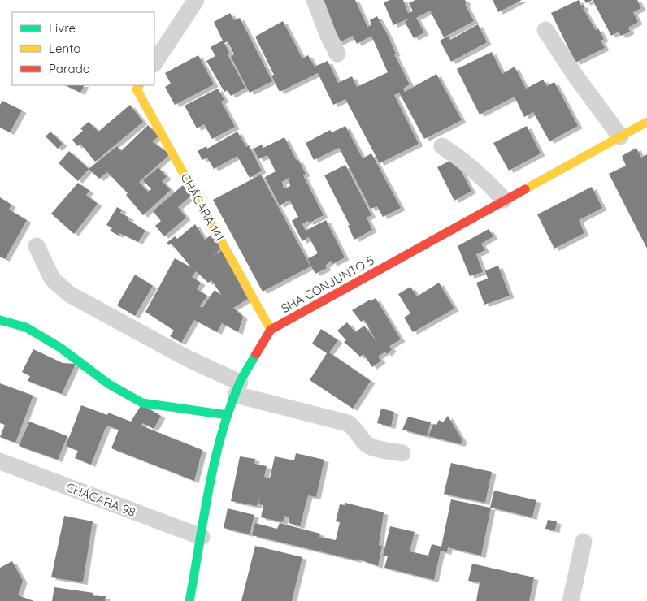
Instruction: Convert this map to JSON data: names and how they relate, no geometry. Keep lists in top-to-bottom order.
{
  "streets": {
    "street": ["CHÁCARA 141", "SHA CONJUNTO 5", "CHÁCARA 98"]
  },
  "crossings": [
    ["CHÁCARA 141", "SHA CONJUNTO 5"]
  ],
  "legend": ["Livre", "Lento", "Parado"]
}
